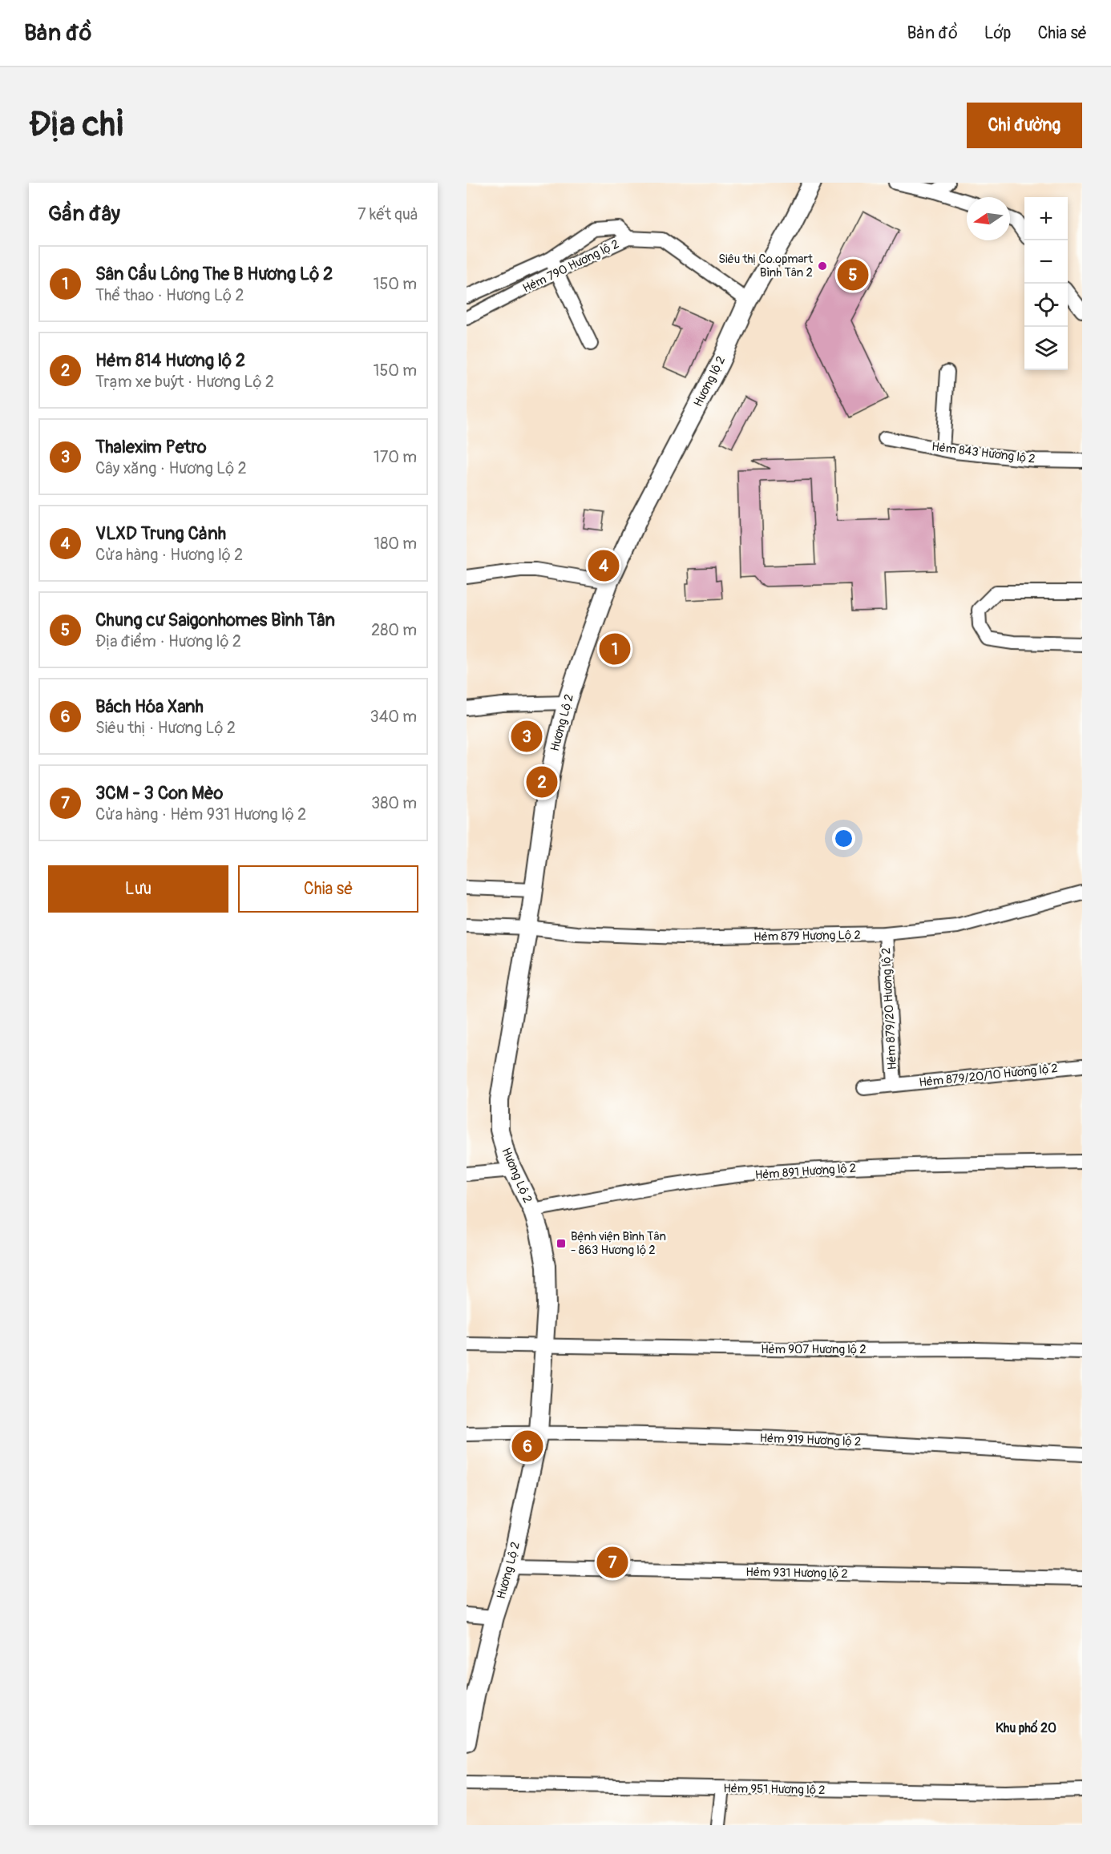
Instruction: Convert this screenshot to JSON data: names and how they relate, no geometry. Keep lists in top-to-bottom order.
{
  "streets": {
    "main road": ["Hương lộ 2", "Hương Lộ 2"],
    "street": [
      "Hẻm 790 Hương lộ 2",
      "Hẻm 843 Hương lộ 2",
      "Hẻm 879 Hương Lộ 2",
      "Hẻm 879/20 Hương lộ 2",
      "Hẻm 879/20/10 Hương lộ 2",
      "Hẻm 891 Hương lộ 2",
      "Hẻm 907 Hương lộ 2",
      "Hẻm 919 Hương lộ 2",
      "Hẻm 931 Hương lộ 2",
      "Hẻm 951 Hương lộ 2"
    ]
  },
  "crossings": [
    ["Hẻm 790 Hương lộ 2", "Hương lộ 2"],
    ["Hương lộ 2", "Hương Lộ 2"],
    ["Hương Lộ 2", "Hẻm 879 Hương Lộ 2"],
    ["Hương Lộ 2", "Hẻm 891 Hương lộ 2"],
    ["Hương Lộ 2", "Hẻm 907 Hương lộ 2"],
    ["Hương Lộ 2", "Hẻm 919 Hương lộ 2"],
    ["Hương Lộ 2", "Hẻm 931 Hương lộ 2"],
    ["Hẻm 879 Hương Lộ 2", "Hẻm 879/20 Hương lộ 2"],
    ["Hẻm 879/20 Hương lộ 2", "Hẻm 879/20/10 Hương lộ 2"]
  ],
  "districts": ["Khu phố 20"],
  "places": {
    "other": ["Siêu thị Co.opmart Bình Tân 2"],
    "transit": ["Bệnh viện Bình Tân - 863 Hương lộ 2"]
  },
  "north": "left",
  "page": {
    "header": "Bản đồ",
    "nav": ["Bản đồ", "Lớp", "Chia sẻ"],
    "buttons": [
      "Chỉ đường",
      ["Lưu", "Chia sẻ"]
    ],
    "title": "Địa chỉ",
    "heading": ["Gần đây", "7 kết quả"],
    "map_buttons": ["+", "−"],
    "list": [
      {
        "mark": "1",
        "name": "Sân Cầu Lông The B Hương Lộ 2",
        "note": "Thể thao · Hương Lộ 2",
        "value": "150 m"
      },
      {
        "mark": "2",
        "name": "Hẻm 814 Hương lộ 2",
        "note": "Trạm xe buýt · Hương Lộ 2",
        "value": "150 m"
      },
      {
        "mark": "3",
        "name": "Thalexim Petro",
        "note": "Cây xăng · Hương Lộ 2",
        "value": "170 m"
      },
      {
        "mark": "4",
        "name": "VLXD Trung Cảnh",
        "note": "Cửa hàng · Hương lộ 2",
        "value": "180 m"
      },
      {
        "mark": "5",
        "name": "Chung cư Saigonhomes Bình Tân",
        "note": "Địa điểm · Hương lộ 2",
        "value": "280 m"
      },
      {
        "mark": "6",
        "name": "Bách Hóa Xanh",
        "note": "Siêu thị · Hương Lộ 2",
        "value": "340 m"
      },
      {
        "mark": "7",
        "name": "3CM - 3 Con Mèo",
        "note": "Cửa hàng · Hẻm 931 Hương lộ 2",
        "value": "380 m"
      }
    ],
    "pins": [
      "5",
      "4",
      "1",
      "3",
      "2",
      "6",
      "7"
    ]
  }
}
